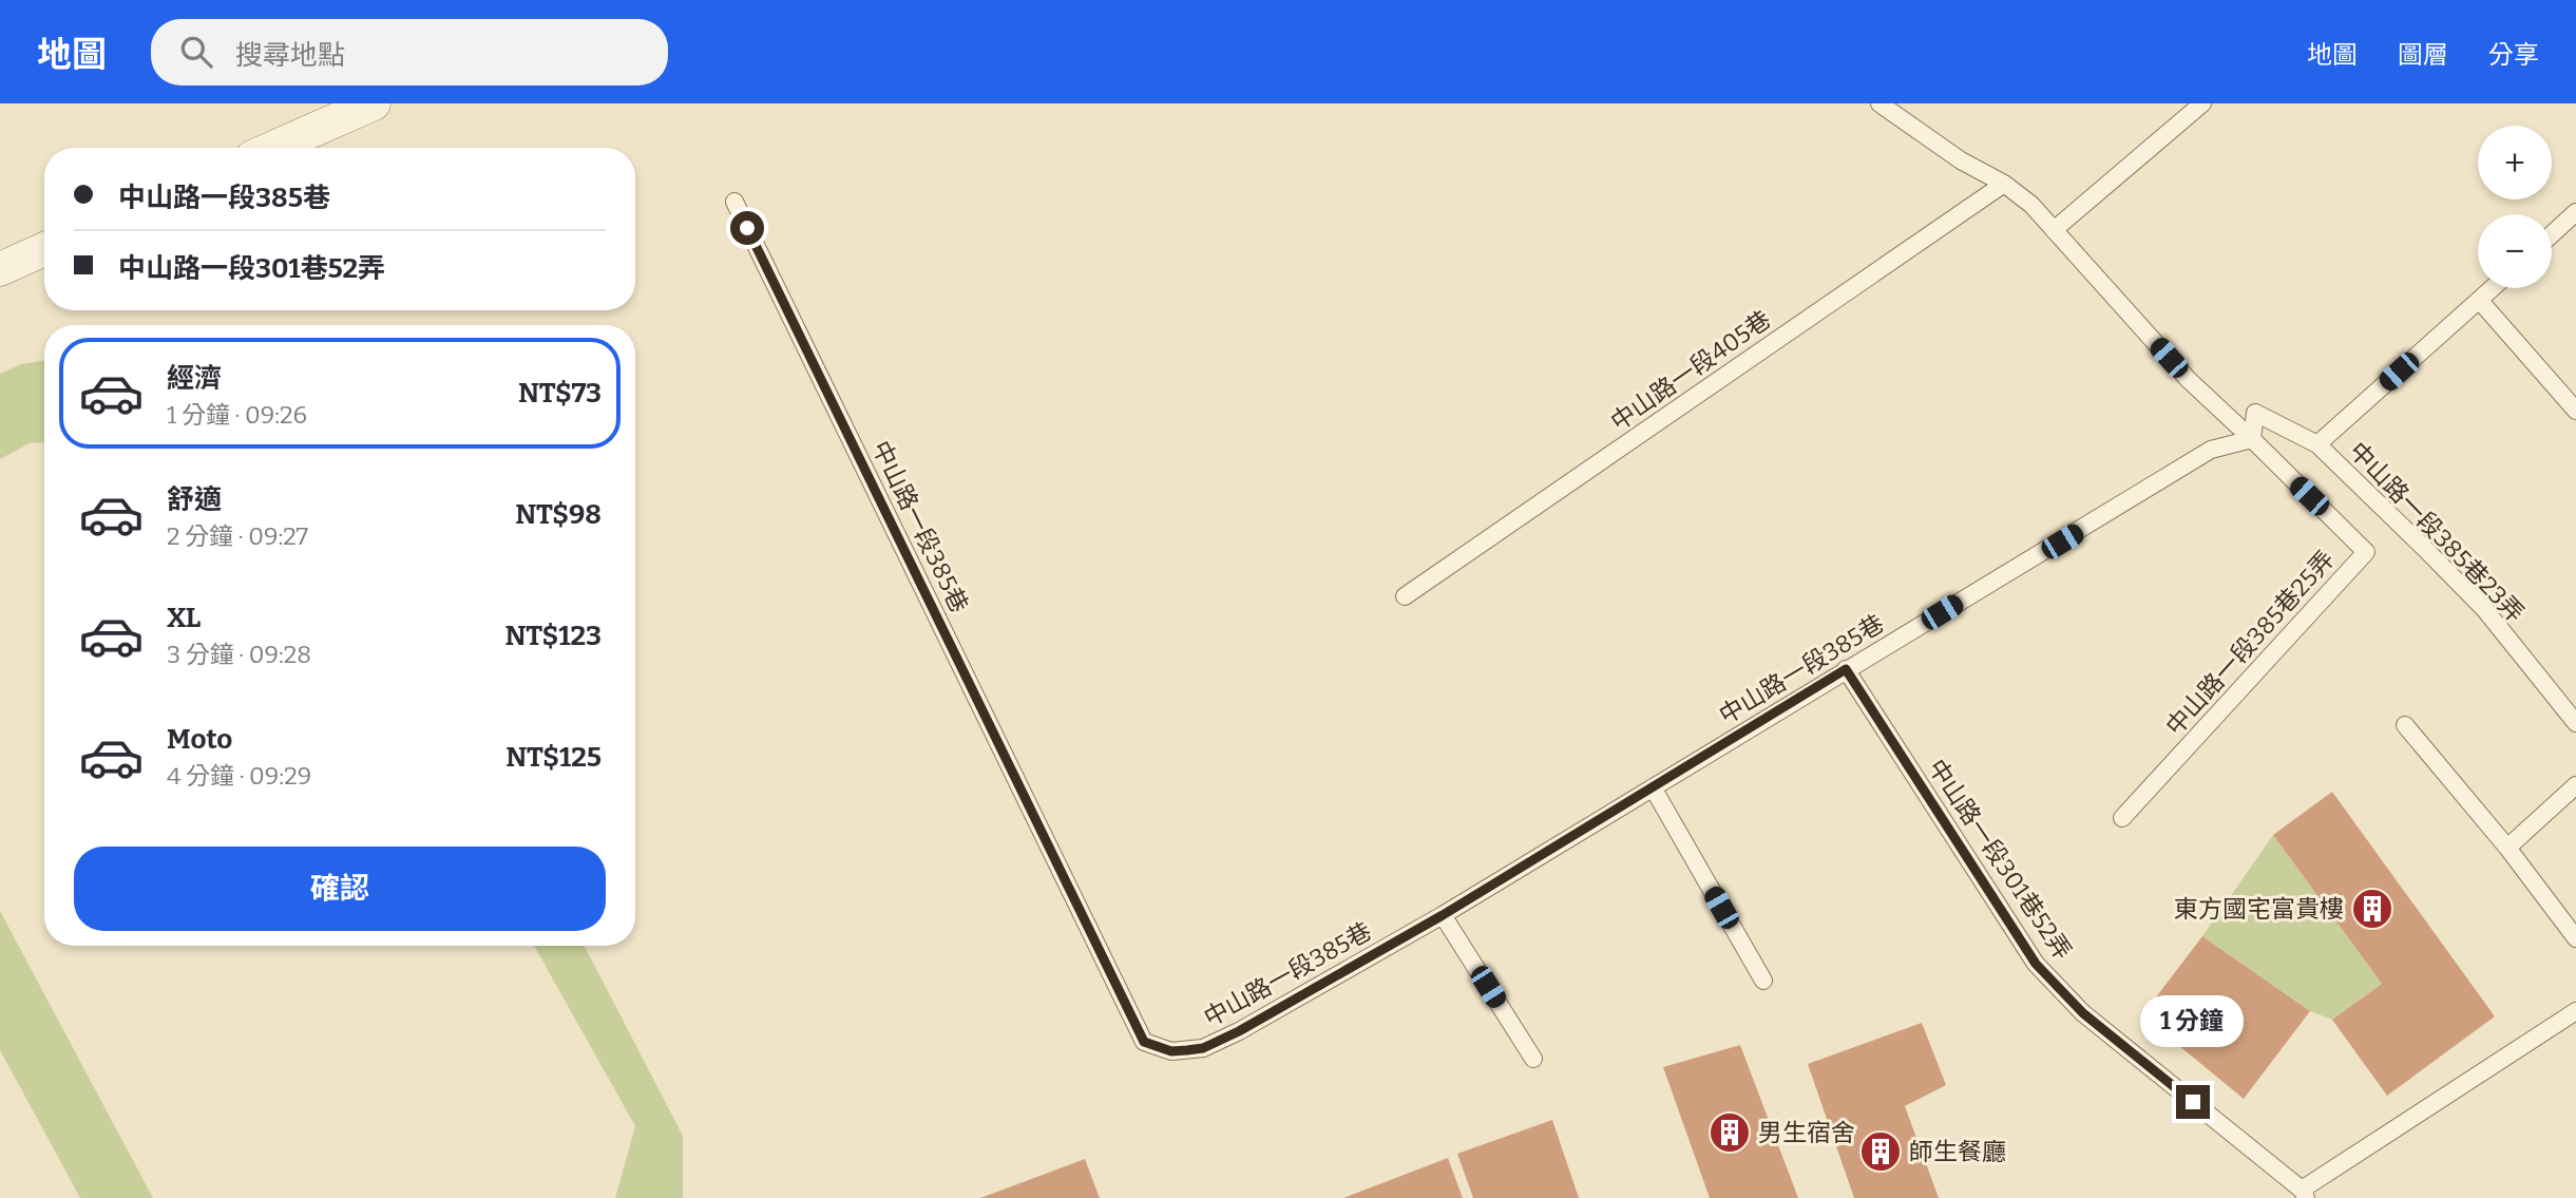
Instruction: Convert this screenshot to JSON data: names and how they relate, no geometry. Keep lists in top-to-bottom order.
{
  "streets": {
    "lane": [
      "中山路一段405巷",
      "中山路一段385巷",
      "中山路一段385巷23弄",
      "中山路一段385巷25弄",
      "中山路一段301巷52弄"
    ]
  },
  "crossings": [
    ["中山路一段385巷", "中山路一段385巷23弄"],
    ["中山路一段385巷", "中山路一段385巷25弄"],
    ["中山路一段385巷", "中山路一段301巷52弄"],
    ["中山路一段385巷23弄", "中山路一段385巷25弄"]
  ],
  "places": {
    "building": ["東方國宅富貴樓", "男生宿舍", "師生餐廳"]
  },
  "page": {
    "header": "地圖",
    "search": "搜尋地點",
    "nav": ["地圖", "圖層", "分享"],
    "map_buttons": ["+", "−"],
    "banner": ["中山路一段385巷", "中山路一段301巷52弄"],
    "list": [
      {
        "name": "經濟",
        "note": "1 分鐘 · 09:26",
        "value": "NT$73"
      },
      {
        "name": "舒適",
        "note": "2 分鐘 · 09:27",
        "value": "NT$98"
      },
      {
        "name": "XL",
        "note": "3 分鐘 · 09:28",
        "value": "NT$123"
      },
      {
        "name": "Moto",
        "note": "4 分鐘 · 09:29",
        "value": "NT$125"
      }
    ],
    "buttons": "確認",
    "bubble": "1 分鐘"
  }
}
